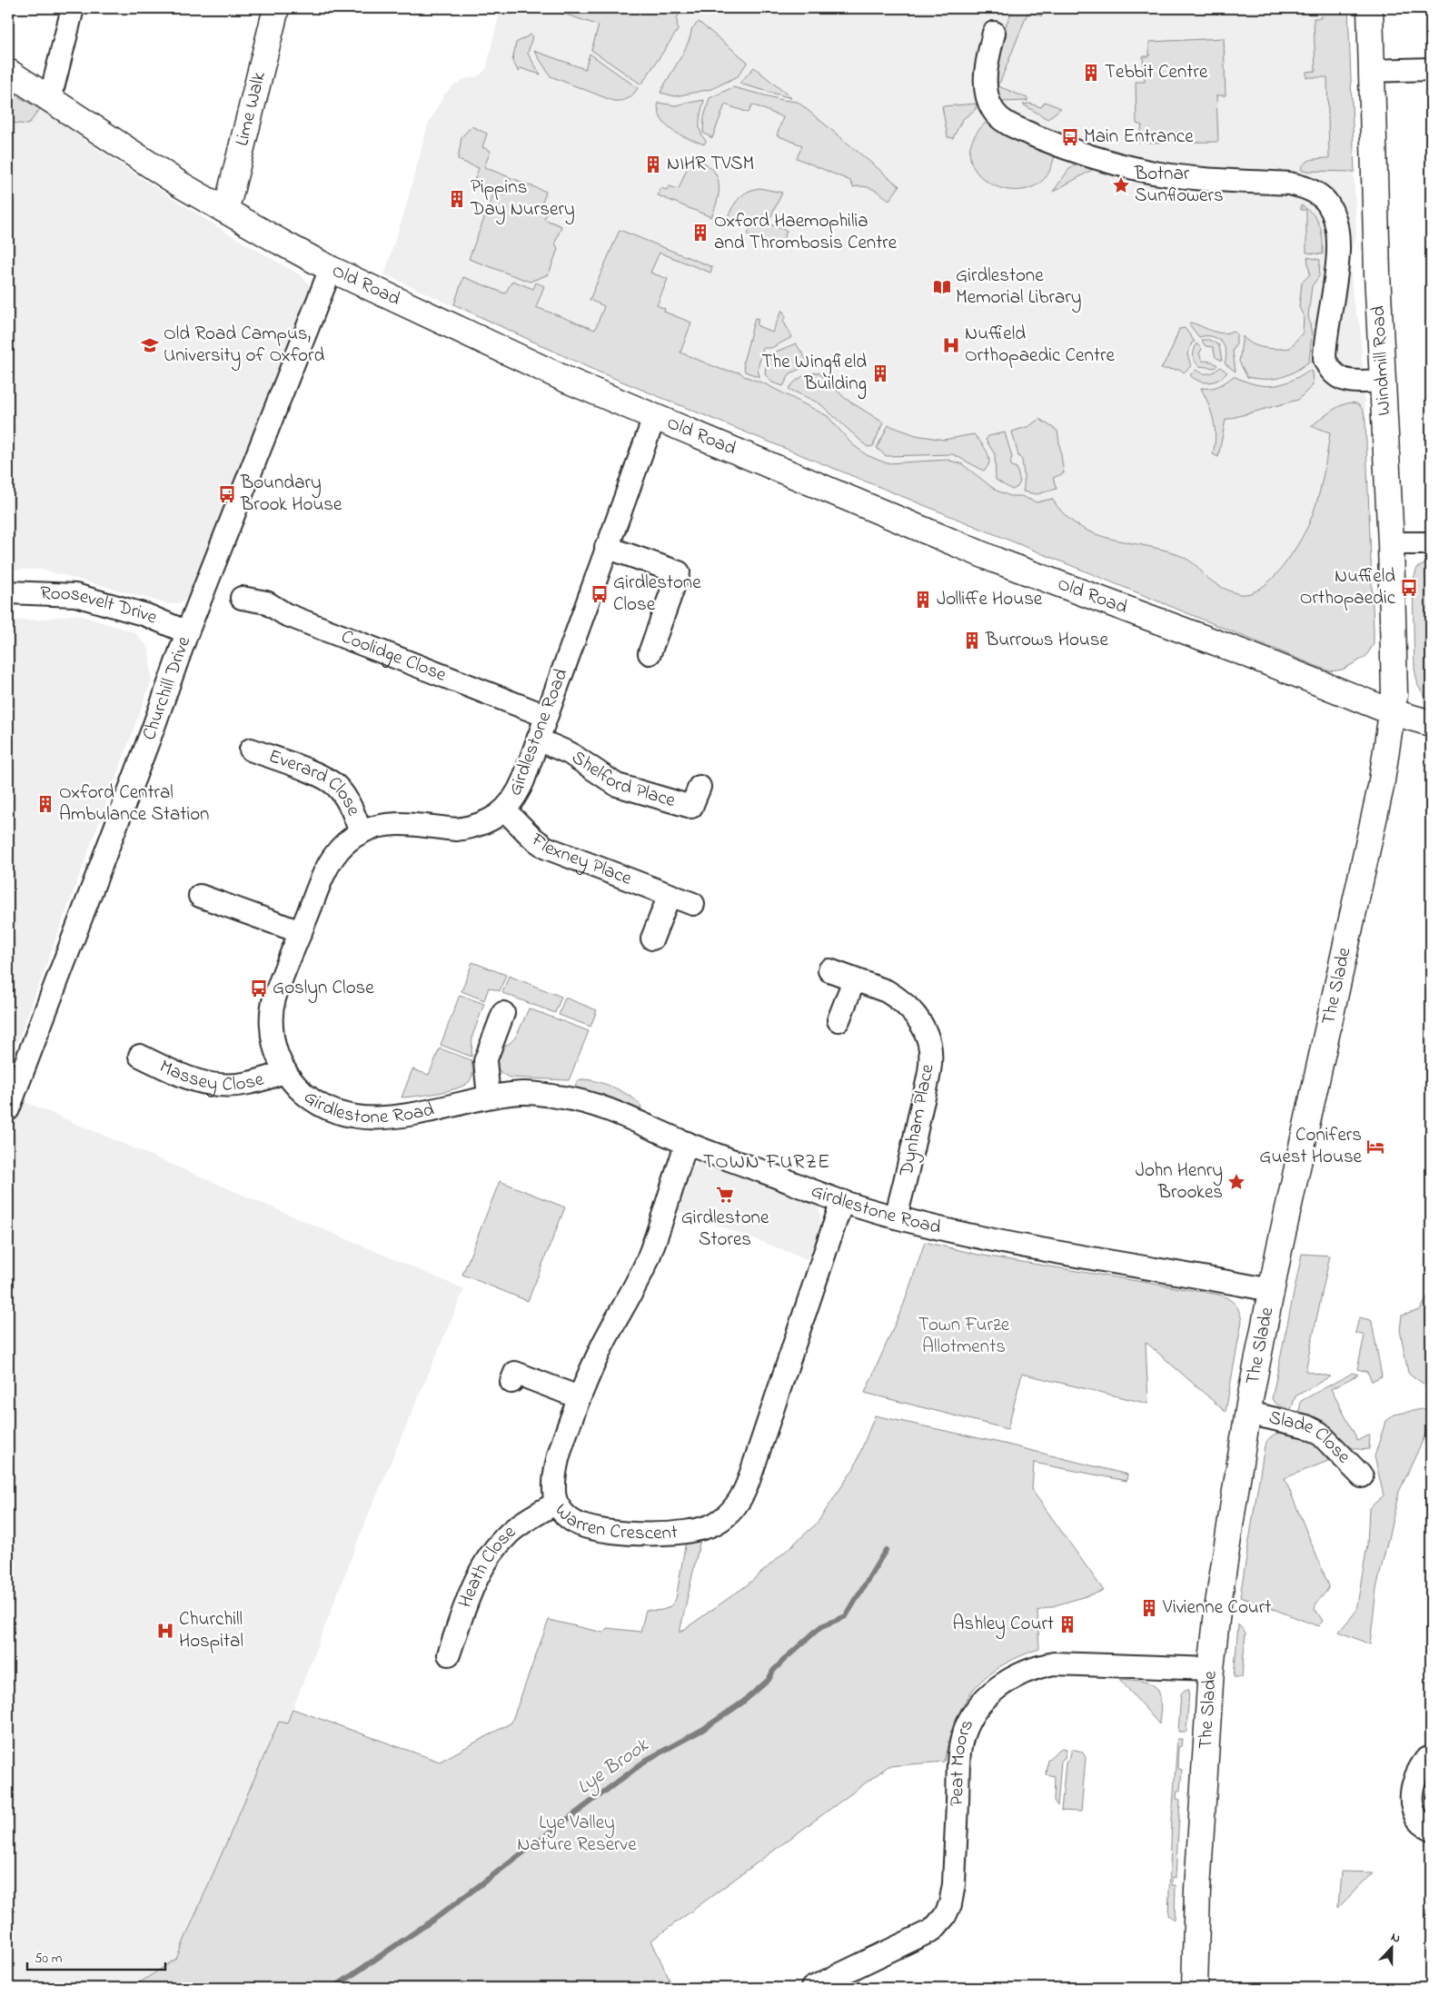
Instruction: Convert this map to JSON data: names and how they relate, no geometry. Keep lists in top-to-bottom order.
{
  "streets": {
    "main road": [
      "Lime Walk",
      "Old Road",
      "Windmill Road",
      "The Slade"
    ],
    "street": [
      "Roosevelt Drive",
      "Coolidge Close",
      "Churchill Drive",
      "Girdlestone Road",
      "Shelford Place",
      "Everard Close",
      "Flexney Place",
      "Massey Close",
      "Dynham Place",
      "Slade Close",
      "Warren Crescent",
      "Heath Close",
      "Peat Moors"
    ]
  },
  "crossings": [
    ["Lime Walk", "Old Road"],
    ["Old Road", "Windmill Road"],
    ["Old Road", "Churchill Drive"],
    ["Old Road", "Girdlestone Road"],
    ["Old Road", "The Slade"],
    ["Windmill Road", "The Slade"],
    ["Roosevelt Drive", "Churchill Drive"],
    ["Coolidge Close", "Girdlestone Road"],
    ["Girdlestone Road", "Shelford Place"],
    ["Girdlestone Road", "Everard Close"],
    ["Girdlestone Road", "Flexney Place"],
    ["Girdlestone Road", "The Slade"],
    ["Girdlestone Road", "Massey Close"],
    ["Girdlestone Road", "Dynham Place"],
    ["Girdlestone Road", "Warren Crescent"],
    ["The Slade", "Slade Close"],
    ["The Slade", "Peat Moors"],
    ["Warren Crescent", "Heath Close"]
  ],
  "districts": ["TOWN FURZE"],
  "water": ["Lye Brook"],
  "parks": ["Town Furze Allotments", "Lye Valley Nature Reserve"],
  "places": {
    "building": [
      "Tebbit Centre",
      "NIHR TVSM",
      "Pippins Day Nursery",
      "Oxford Haemophilia and Thrombosis Centre",
      "The Wingfield Building",
      "Jolliffe House",
      "Burrows House",
      "Oxford Central Ambulance Station",
      "Vivienne Court",
      "Ashley Court"
    ],
    "bus stop": [
      "Main Entrance",
      "Boundary Brook House",
      "Nuffield Orthopaedic",
      "Girdlestone Close",
      "Goslyn Close"
    ],
    "place": ["Botnar Sunflowers", "John Henry Brookes"],
    "library": ["Girdlestone Memorial Library"],
    "school or university": ["Old Road Campus, University of Oxford"],
    "hospital": ["Nuffield Orthopaedic Centre", "Churchill Hospital"],
    "hotel": ["Conifers Guest House"],
    "supermarket": ["Girdlestone Stores"]
  },
  "scale_bar": "50 m",
  "north": "top"
}
